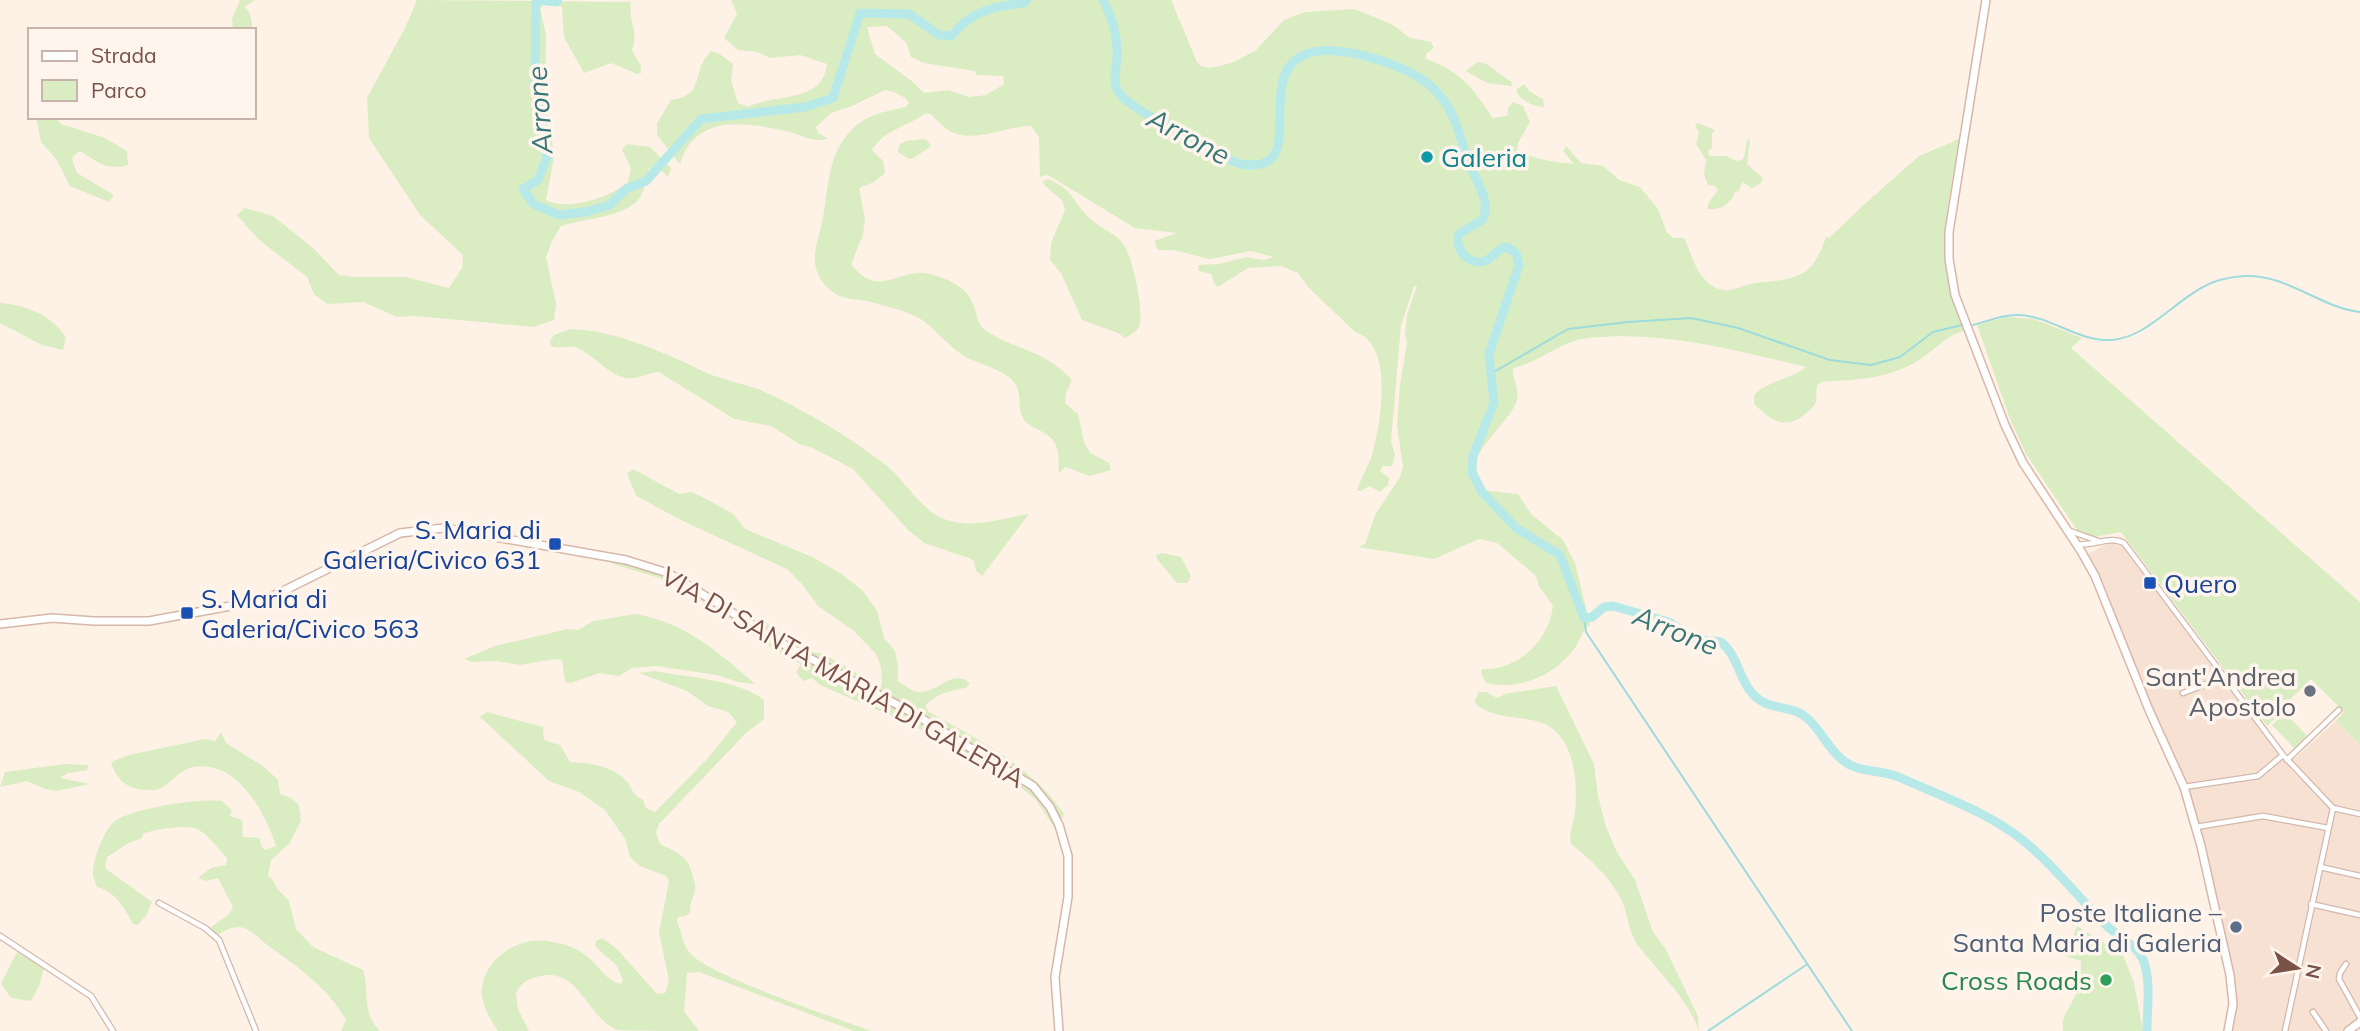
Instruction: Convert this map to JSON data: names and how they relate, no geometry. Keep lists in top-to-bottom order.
{
  "streets": {
    "street": ["VIA DI SANTA MARIA DI GALERIA"]
  },
  "water": ["Arrone"],
  "places": {
    "other": [
      "Galeria",
      "Sant'Andrea Apostolo",
      "Poste Italiane – Santa Maria di Galeria",
      "Cross Roads"
    ],
    "transit": ["S. Maria di Galeria/Civico 631", "Quero", "S. Maria di Galeria/Civico 563"]
  },
  "legend": ["Strada", "Parco"],
  "north": "right"
}
